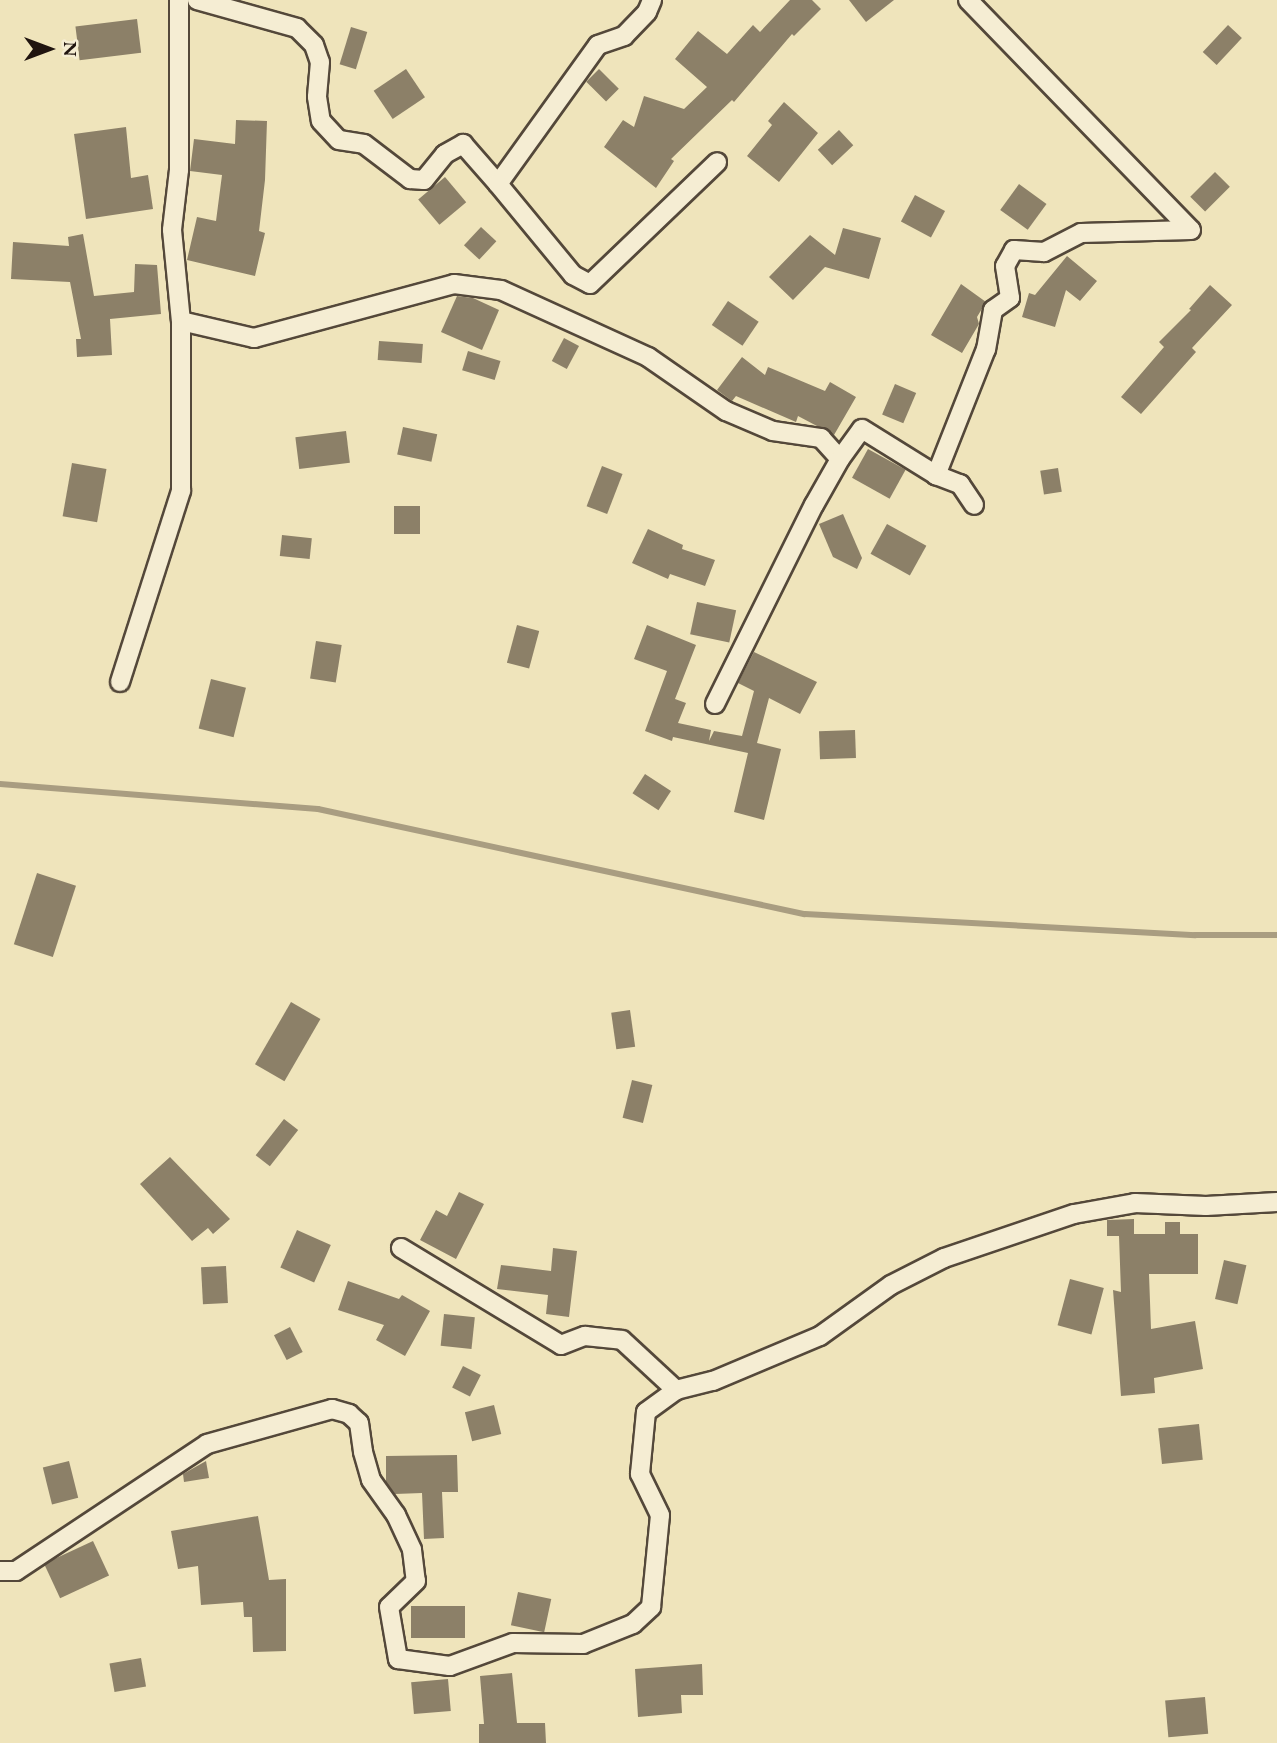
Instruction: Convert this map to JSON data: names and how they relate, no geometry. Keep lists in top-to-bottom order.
{
  "north": "right"
}
